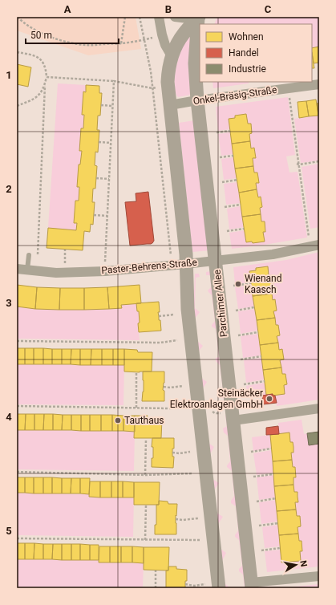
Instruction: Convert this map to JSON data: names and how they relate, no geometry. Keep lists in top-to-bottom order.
{
  "streets": {
    "street": ["Onkel-Bräsig-Straße", "Paster-Behrens-Straße", "Parchimer Allee"]
  },
  "crossings": [
    ["Onkel-Bräsig-Straße", "Parchimer Allee"],
    ["Paster-Behrens-Straße", "Parchimer Allee"]
  ],
  "places": ["Wienand Kaasch", "Steinäcker Elektroanlagen GmbH", "Tauthaus"],
  "legend": ["Wohnen", "Handel", "Industrie"],
  "scale_bar": "50 m",
  "north": "right",
  "grid": {
    "columns": ["A", "B", "C"],
    "rows": [
      "1",
      "2",
      "3",
      "4",
      "5"
    ]
  }
}
